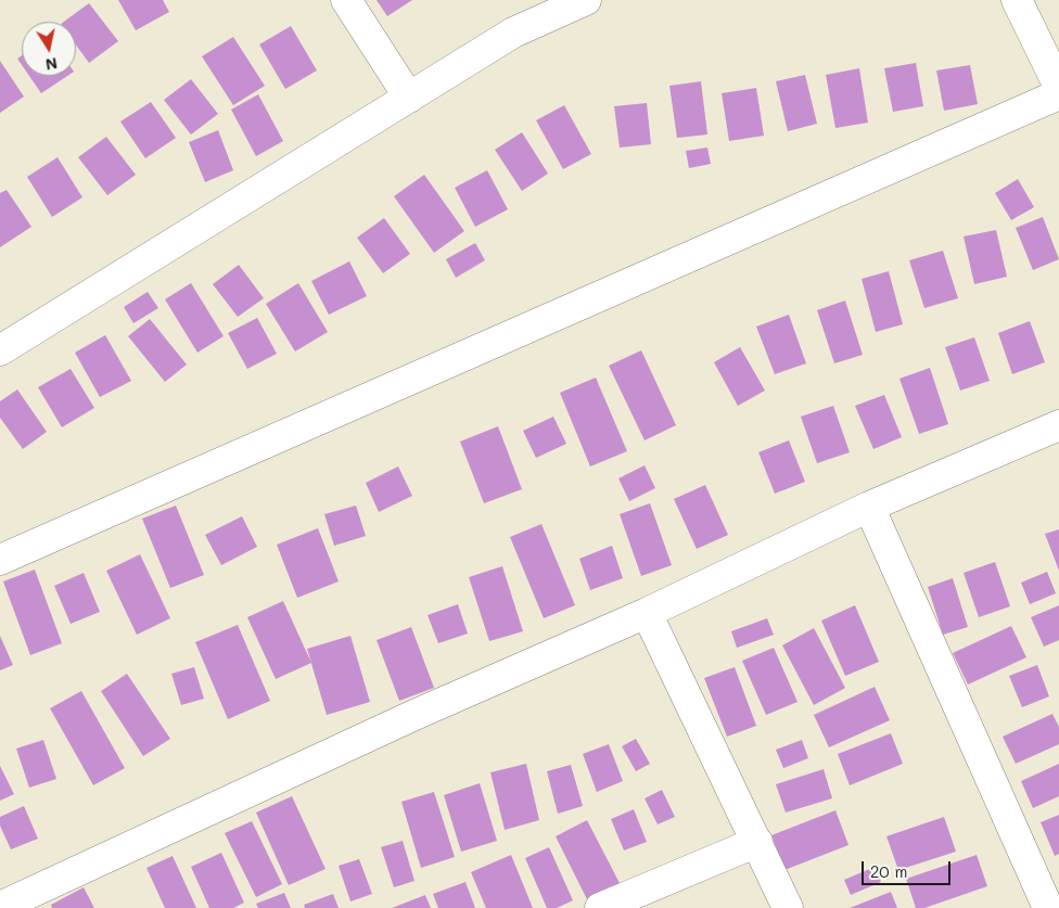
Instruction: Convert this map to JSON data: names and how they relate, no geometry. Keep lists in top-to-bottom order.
{
  "scale_bar": "20 m",
  "north": "bottom"
}
